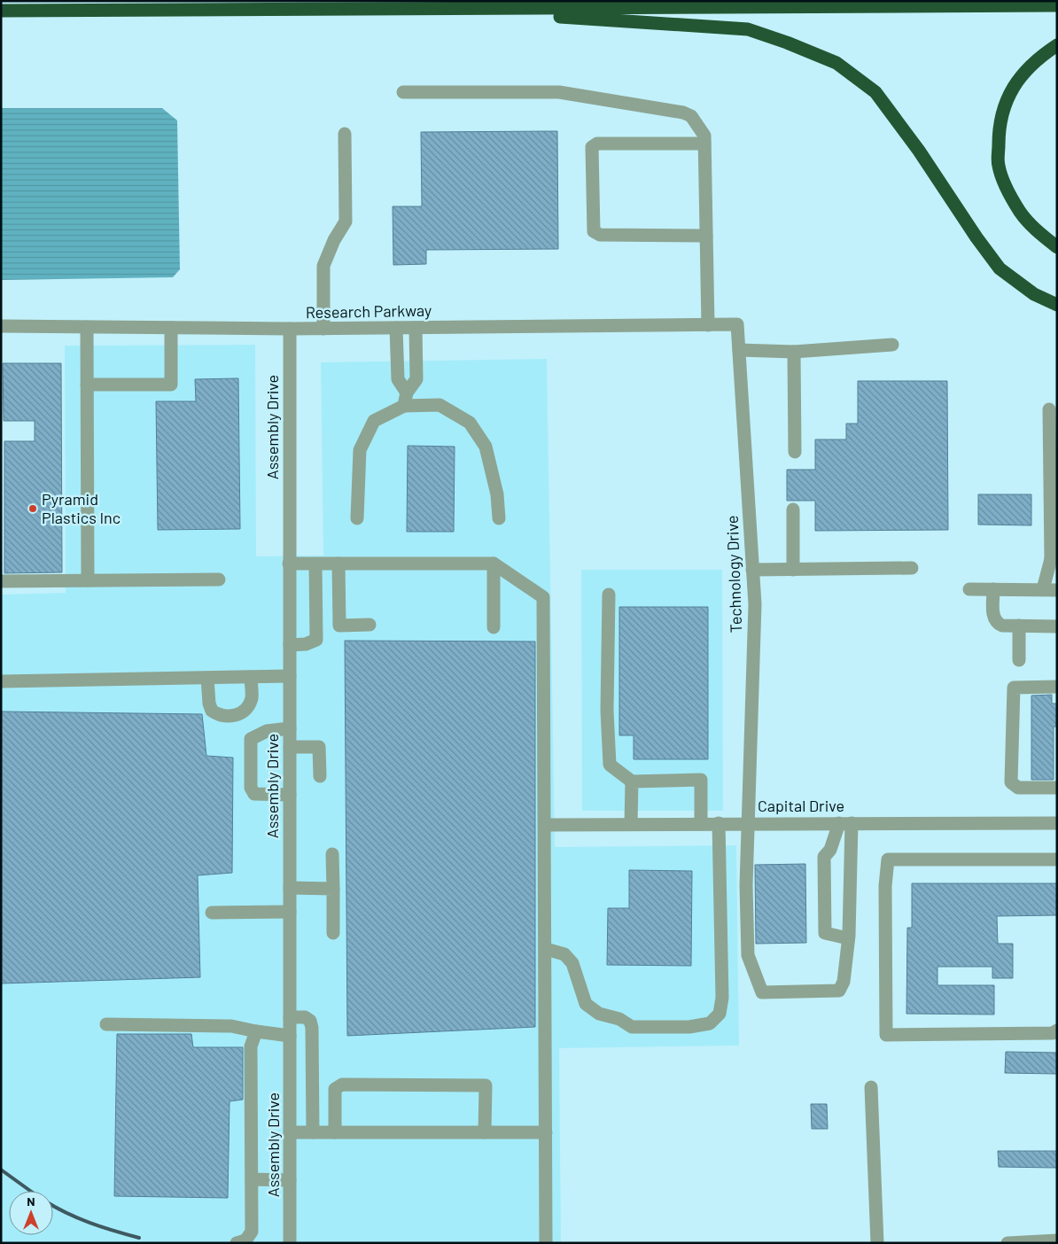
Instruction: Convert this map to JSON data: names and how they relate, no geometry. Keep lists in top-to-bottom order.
{
  "streets": {
    "street": [
      "Research Parkway",
      "Assembly Drive",
      "Technology Drive",
      "Capital Drive"
    ]
  },
  "crossings": [
    ["Research Parkway", "Assembly Drive"],
    ["Research Parkway", "Technology Drive"],
    ["Technology Drive", "Capital Drive"]
  ],
  "places": ["Pyramid Plastics Inc"],
  "north": "top"
}
